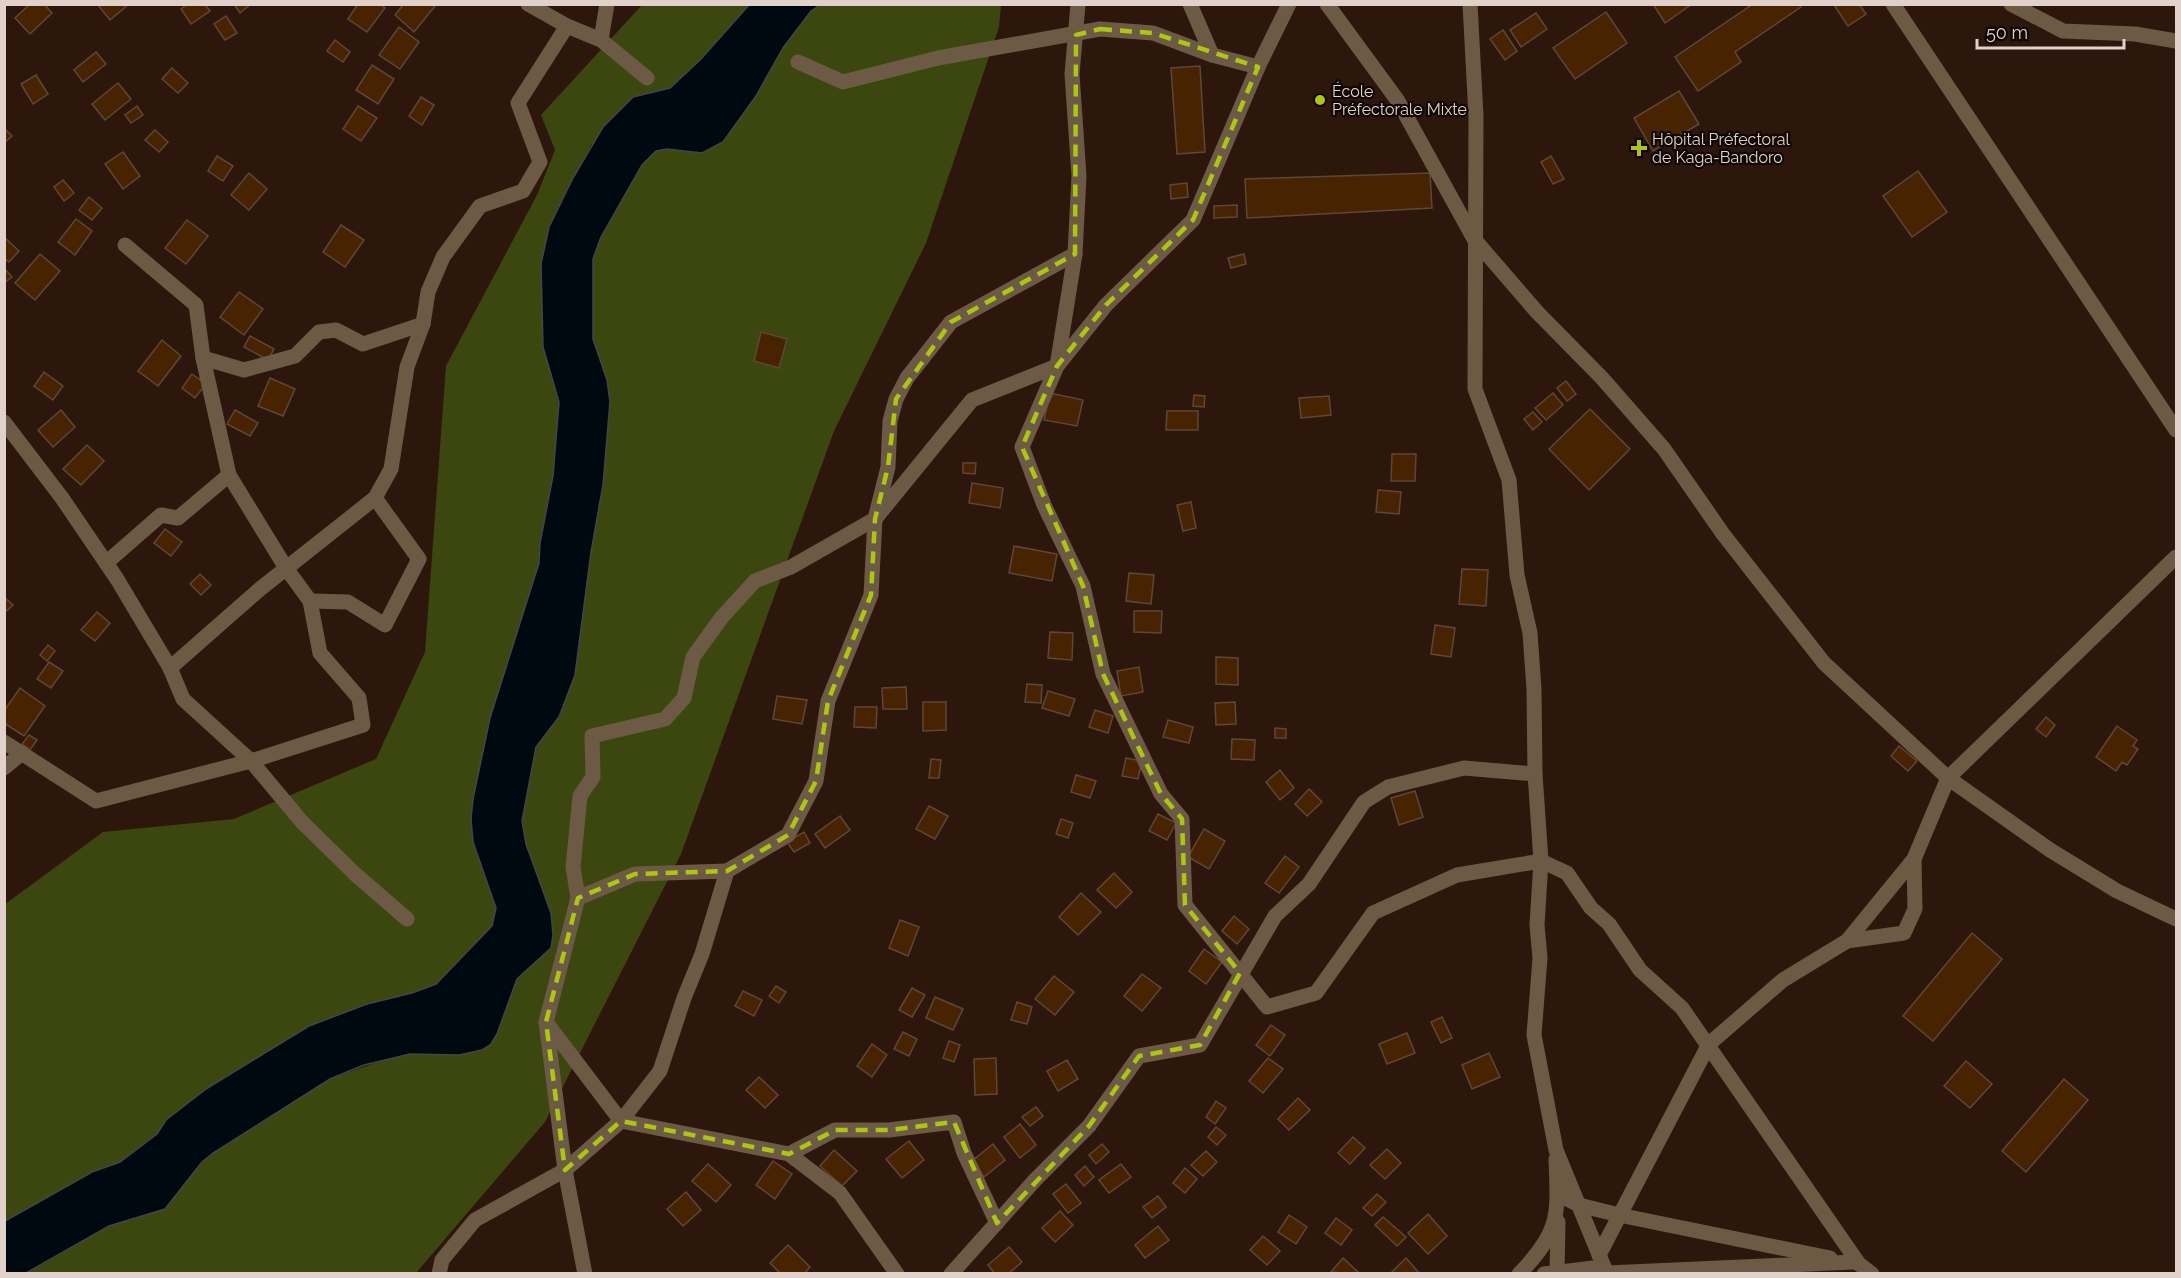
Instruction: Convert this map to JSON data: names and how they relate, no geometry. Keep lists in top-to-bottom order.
{
  "places": {
    "other": ["École Préfectorale Mixte"],
    "health": ["Hôpital Préfectoral de Kaga-Bandoro"]
  },
  "scale_bar": "50 m"
}
